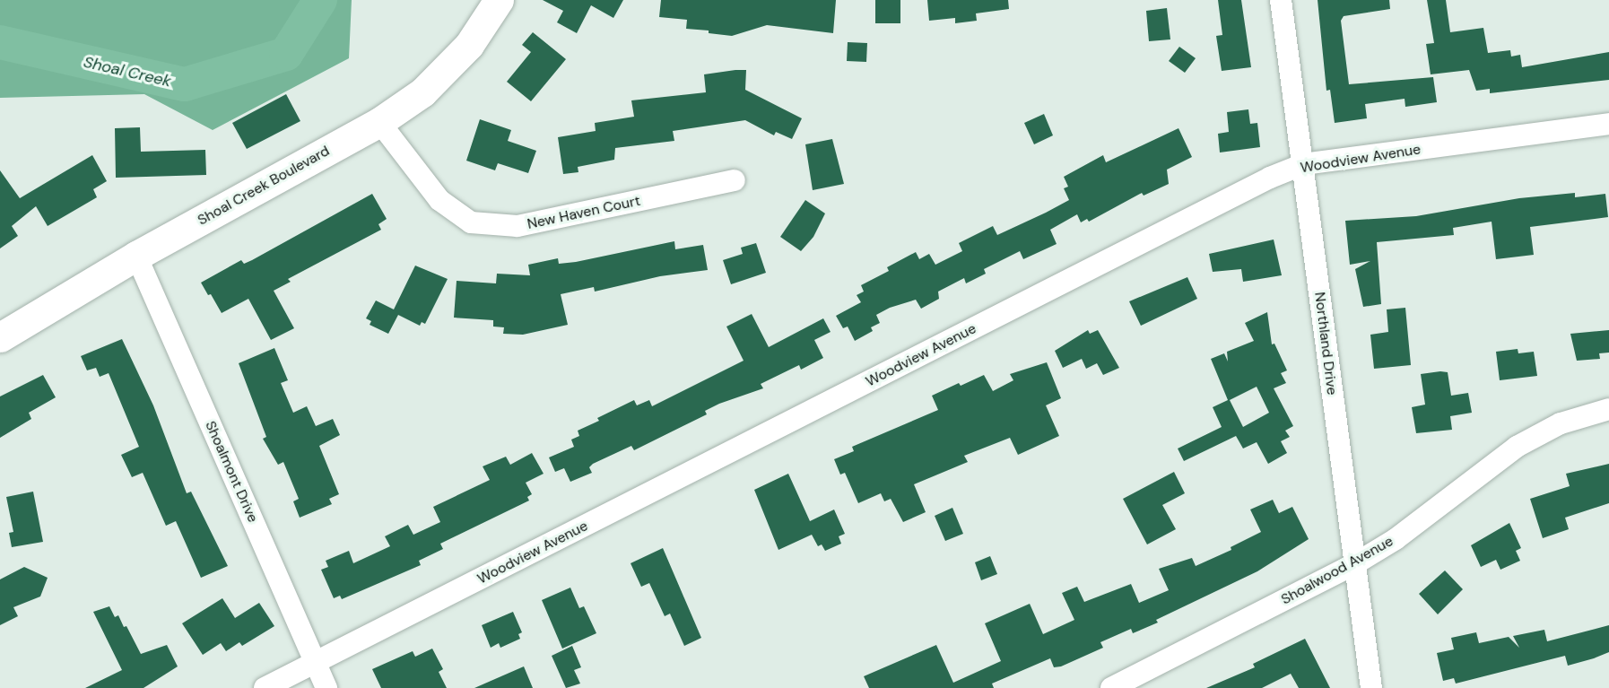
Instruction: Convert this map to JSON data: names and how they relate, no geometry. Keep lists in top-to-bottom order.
{
  "streets": {
    "street": [
      "Woodview Avenue",
      "Shoal Creek Boulevard",
      "New Haven Court",
      "Northland Drive",
      "Shoalmont Drive",
      "Shoalwood Avenue"
    ]
  },
  "crossings": [
    ["Woodview Avenue", "Northland Drive"],
    ["Woodview Avenue", "Shoalmont Drive"],
    ["Shoal Creek Boulevard", "New Haven Court"],
    ["Shoal Creek Boulevard", "Shoalmont Drive"],
    ["Northland Drive", "Shoalwood Avenue"]
  ],
  "water": ["Shoal Creek"]
}
